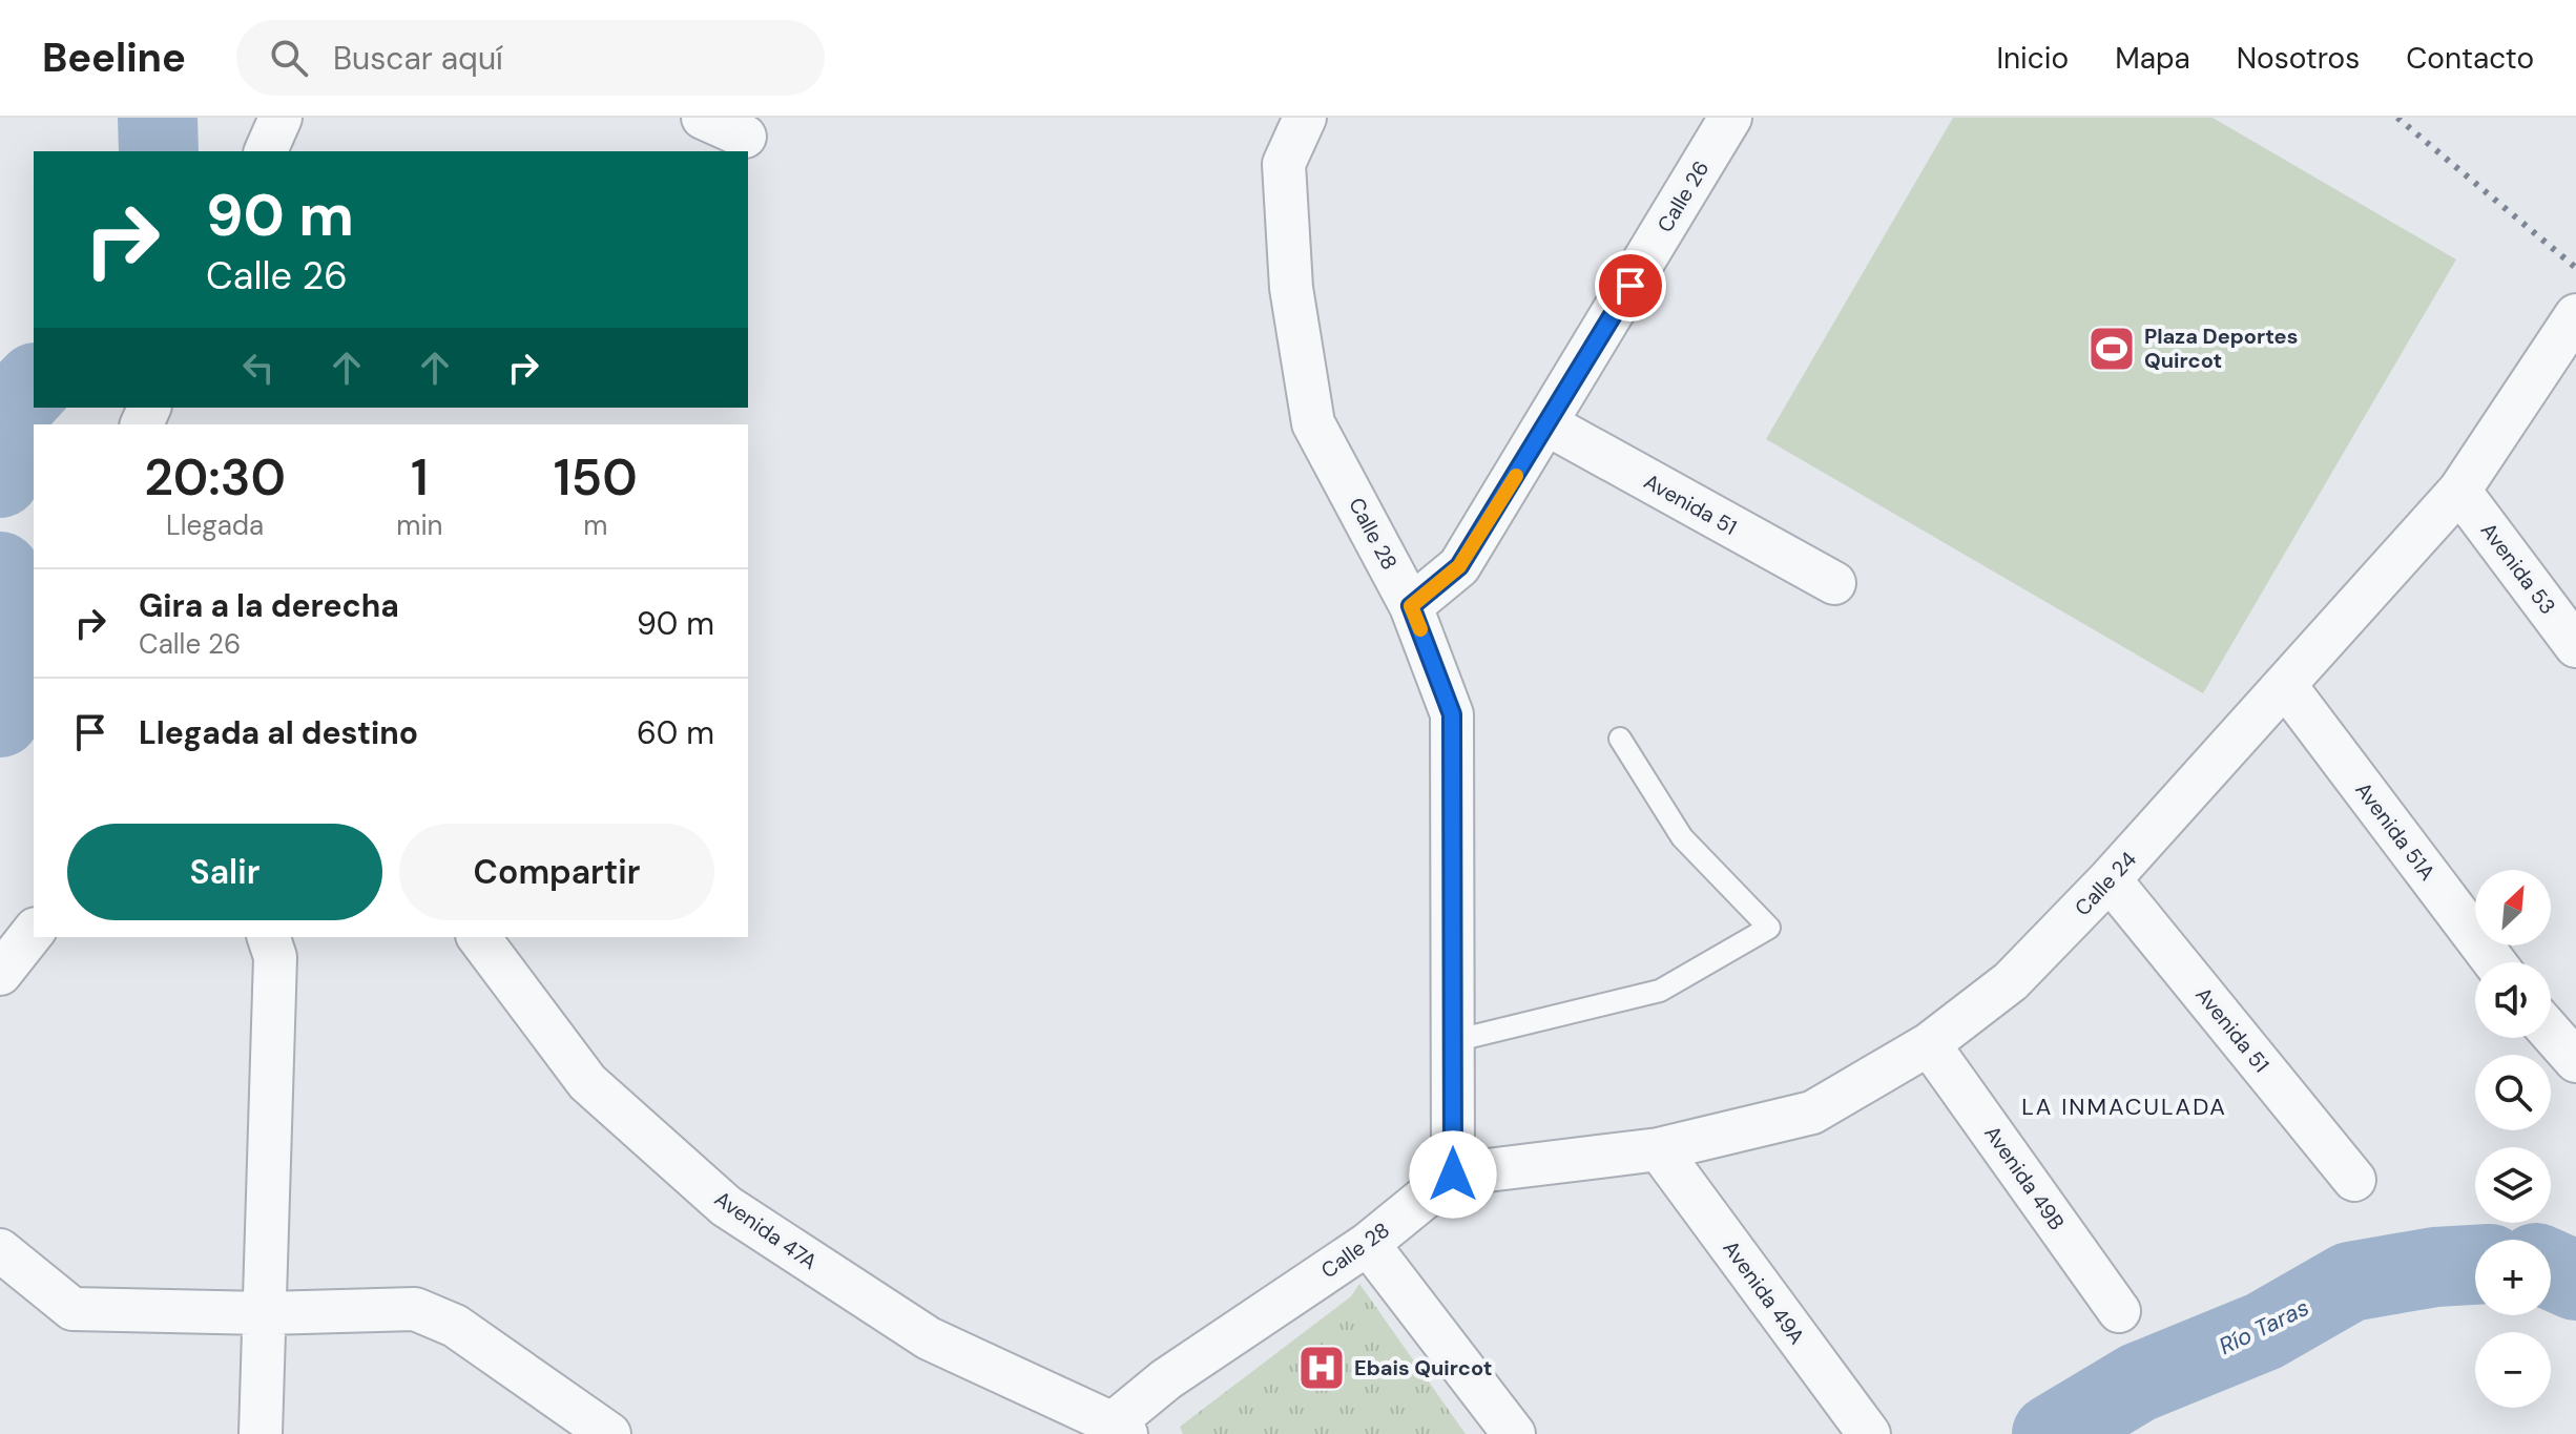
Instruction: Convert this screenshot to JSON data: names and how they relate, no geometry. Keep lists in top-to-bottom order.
{
  "streets": {
    "street": [
      "Calle 26",
      "Avenida 51",
      "Calle 28",
      "Avenida 53",
      "Avenida 51A",
      "Calle 24",
      "Avenida 49B",
      "Avenida 47A",
      "Avenida 49A"
    ]
  },
  "crossings": [
    ["Calle 26", "Avenida 51"],
    ["Calle 26", "Calle 28"],
    ["Avenida 51", "Calle 24"],
    ["Calle 28", "Calle 24"],
    ["Calle 28", "Avenida 47A"],
    ["Avenida 53", "Calle 24"],
    ["Avenida 51A", "Calle 24"],
    ["Calle 24", "Avenida 49B"],
    ["Calle 24", "Avenida 49A"]
  ],
  "districts": ["LA INMACULADA"],
  "water": ["Río Taras"],
  "places": {
    "sports": ["Plaza Deportes Quircot"],
    "hospital": ["Ebais Quircot"]
  },
  "north": "top right",
  "page": {
    "header": "Beeline",
    "search": "Buscar aquí",
    "nav": [
      "Inicio",
      "Mapa",
      "Nosotros",
      "Contacto"
    ],
    "turn": ["90 m", "Calle 26"],
    "eta": [
      "20:30",
      "Llegada",
      "1",
      "min",
      "150",
      "m"
    ],
    "list": [
      {
        "name": "Gira a la derecha",
        "note": "Calle 26",
        "value": "90 m"
      },
      {
        "name": "Llegada al destino",
        "value": "60 m"
      }
    ],
    "buttons": ["Salir", "Compartir"],
    "map_buttons": ["+", "−"]
  }
}
